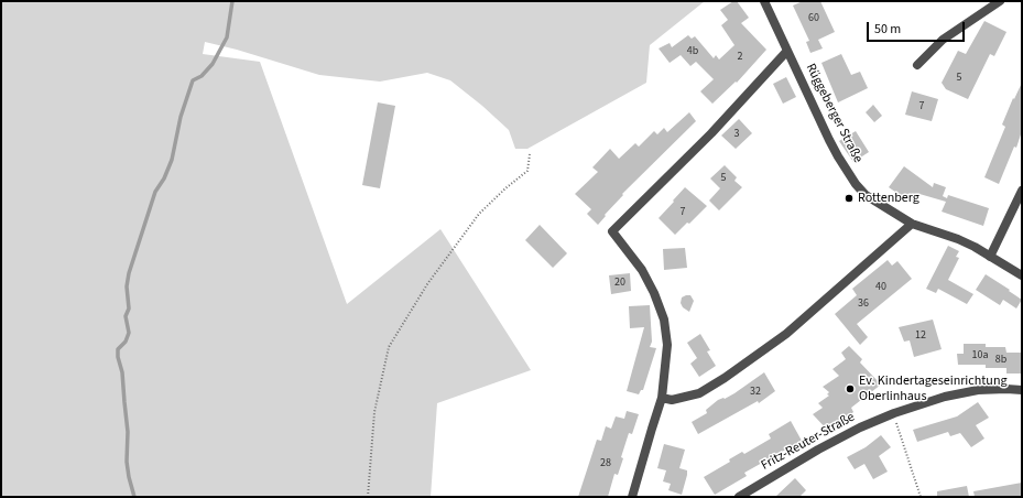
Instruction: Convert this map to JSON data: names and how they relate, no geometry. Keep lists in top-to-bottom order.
{
  "streets": {
    "street": ["Rüggeberger Straße", "Fritz-Reuter-Straße"]
  },
  "places": ["Rottenberg", "Ev. Kindertageseinrichtung Oberlinhaus"],
  "house_numbers": [
    "60",
    "4b",
    "2",
    "5",
    "7",
    "3",
    "5",
    "7",
    "20",
    "40",
    "36",
    "12",
    "10a",
    "8b",
    "32",
    "28"
  ],
  "scale_bar": "50 m"
}
